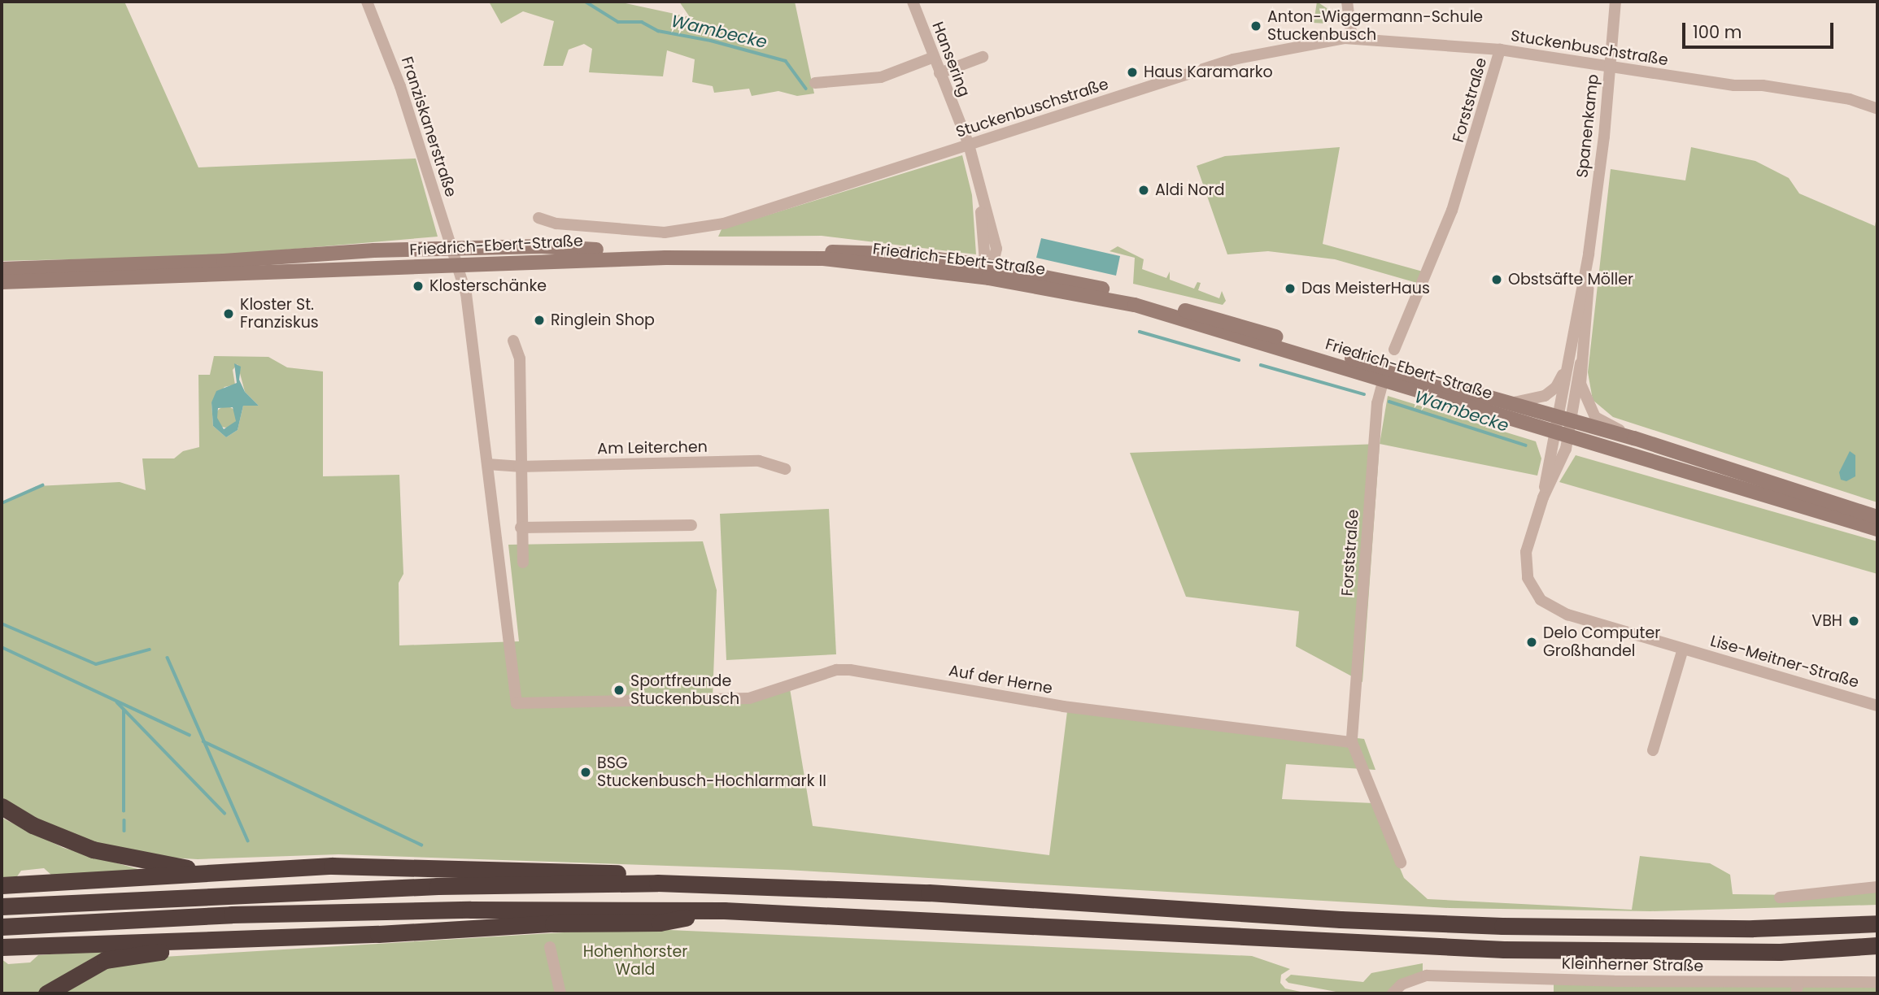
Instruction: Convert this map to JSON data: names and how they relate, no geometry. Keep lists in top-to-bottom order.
{
  "streets": {
    "main road": ["Friedrich-Ebert-Straße"],
    "street": [
      "Stuckenbuschstraße",
      "Hansering",
      "Forststraße",
      "Spanenkamp",
      "Franziskanerstraße",
      "Am Leiterchen",
      "Lise-Meitner-Straße",
      "Auf der Herne",
      "Kleinherner Straße"
    ]
  },
  "crossings": [
    ["Stuckenbuschstraße", "Hansering"],
    ["Stuckenbuschstraße", "Forststraße"],
    ["Stuckenbuschstraße", "Spanenkamp"],
    ["Hansering", "Friedrich-Ebert-Straße"],
    ["Forststraße", "Friedrich-Ebert-Straße"],
    ["Forststraße", "Auf der Herne"],
    ["Spanenkamp", "Friedrich-Ebert-Straße"],
    ["Spanenkamp", "Lise-Meitner-Straße"],
    ["Franziskanerstraße", "Friedrich-Ebert-Straße"],
    ["Friedrich-Ebert-Straße", "Lise-Meitner-Straße"],
    ["Am Leiterchen", "Auf der Herne"]
  ],
  "water": ["Wambecke"],
  "parks": ["Hohenhorster Wald"],
  "places": [
    "Anton-Wiggermann-Schule Stuckenbusch",
    "Haus Karamarko",
    "Aldi Nord",
    "Obstsäfte Möller",
    "Klosterschänke",
    "Das MeisterHaus",
    "Kloster St. Franziskus",
    "Ringlein Shop",
    "VBH",
    "Delo Computer Großhandel",
    "Sportfreunde Stuckenbusch",
    "BSG Stuckenbusch-Hochlarmark II"
  ],
  "scale_bar": "100 m"
}
